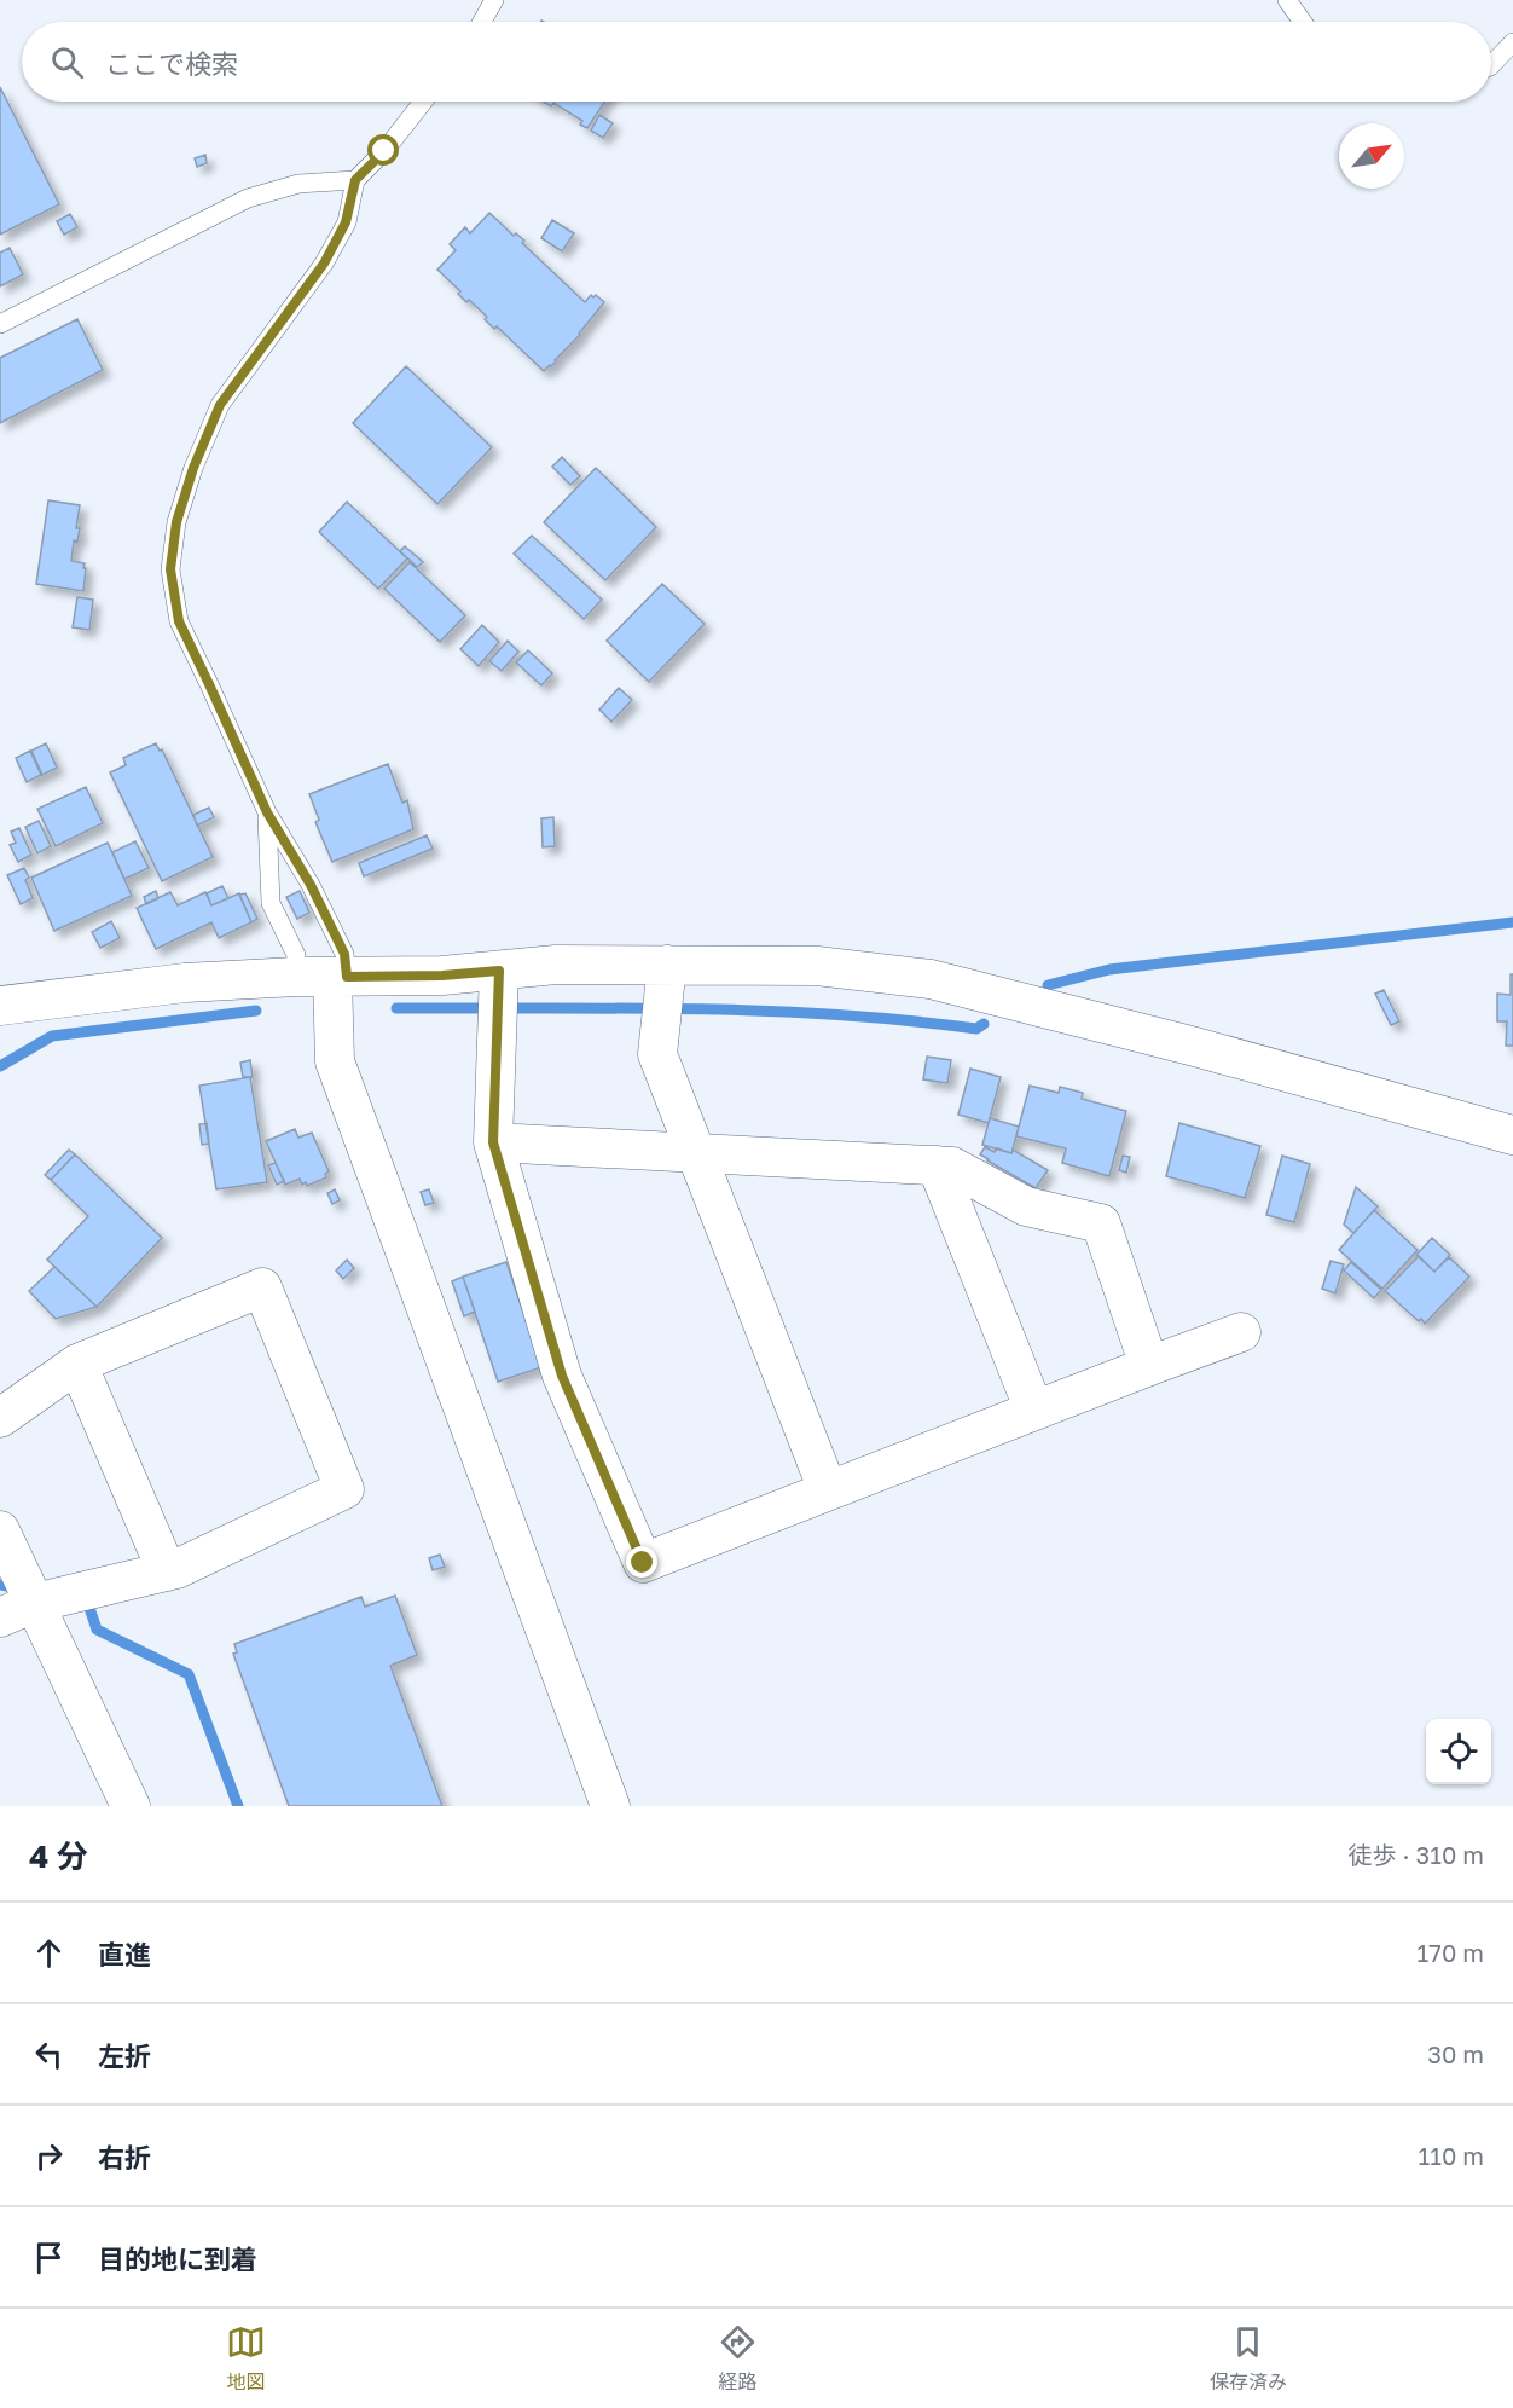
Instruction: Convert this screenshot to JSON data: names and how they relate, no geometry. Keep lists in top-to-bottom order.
{
  "north": "top right",
  "page": {
    "search": "ここで検索",
    "heading": ["4 分", "徒歩 · 310 m"],
    "list": [
      ["直進", "170 m"],
      ["左折", "30 m"],
      ["右折", "110 m"],
      "目的地に到着"
    ],
    "nav": ["地図", "経路", "保存済み"]
  }
}
